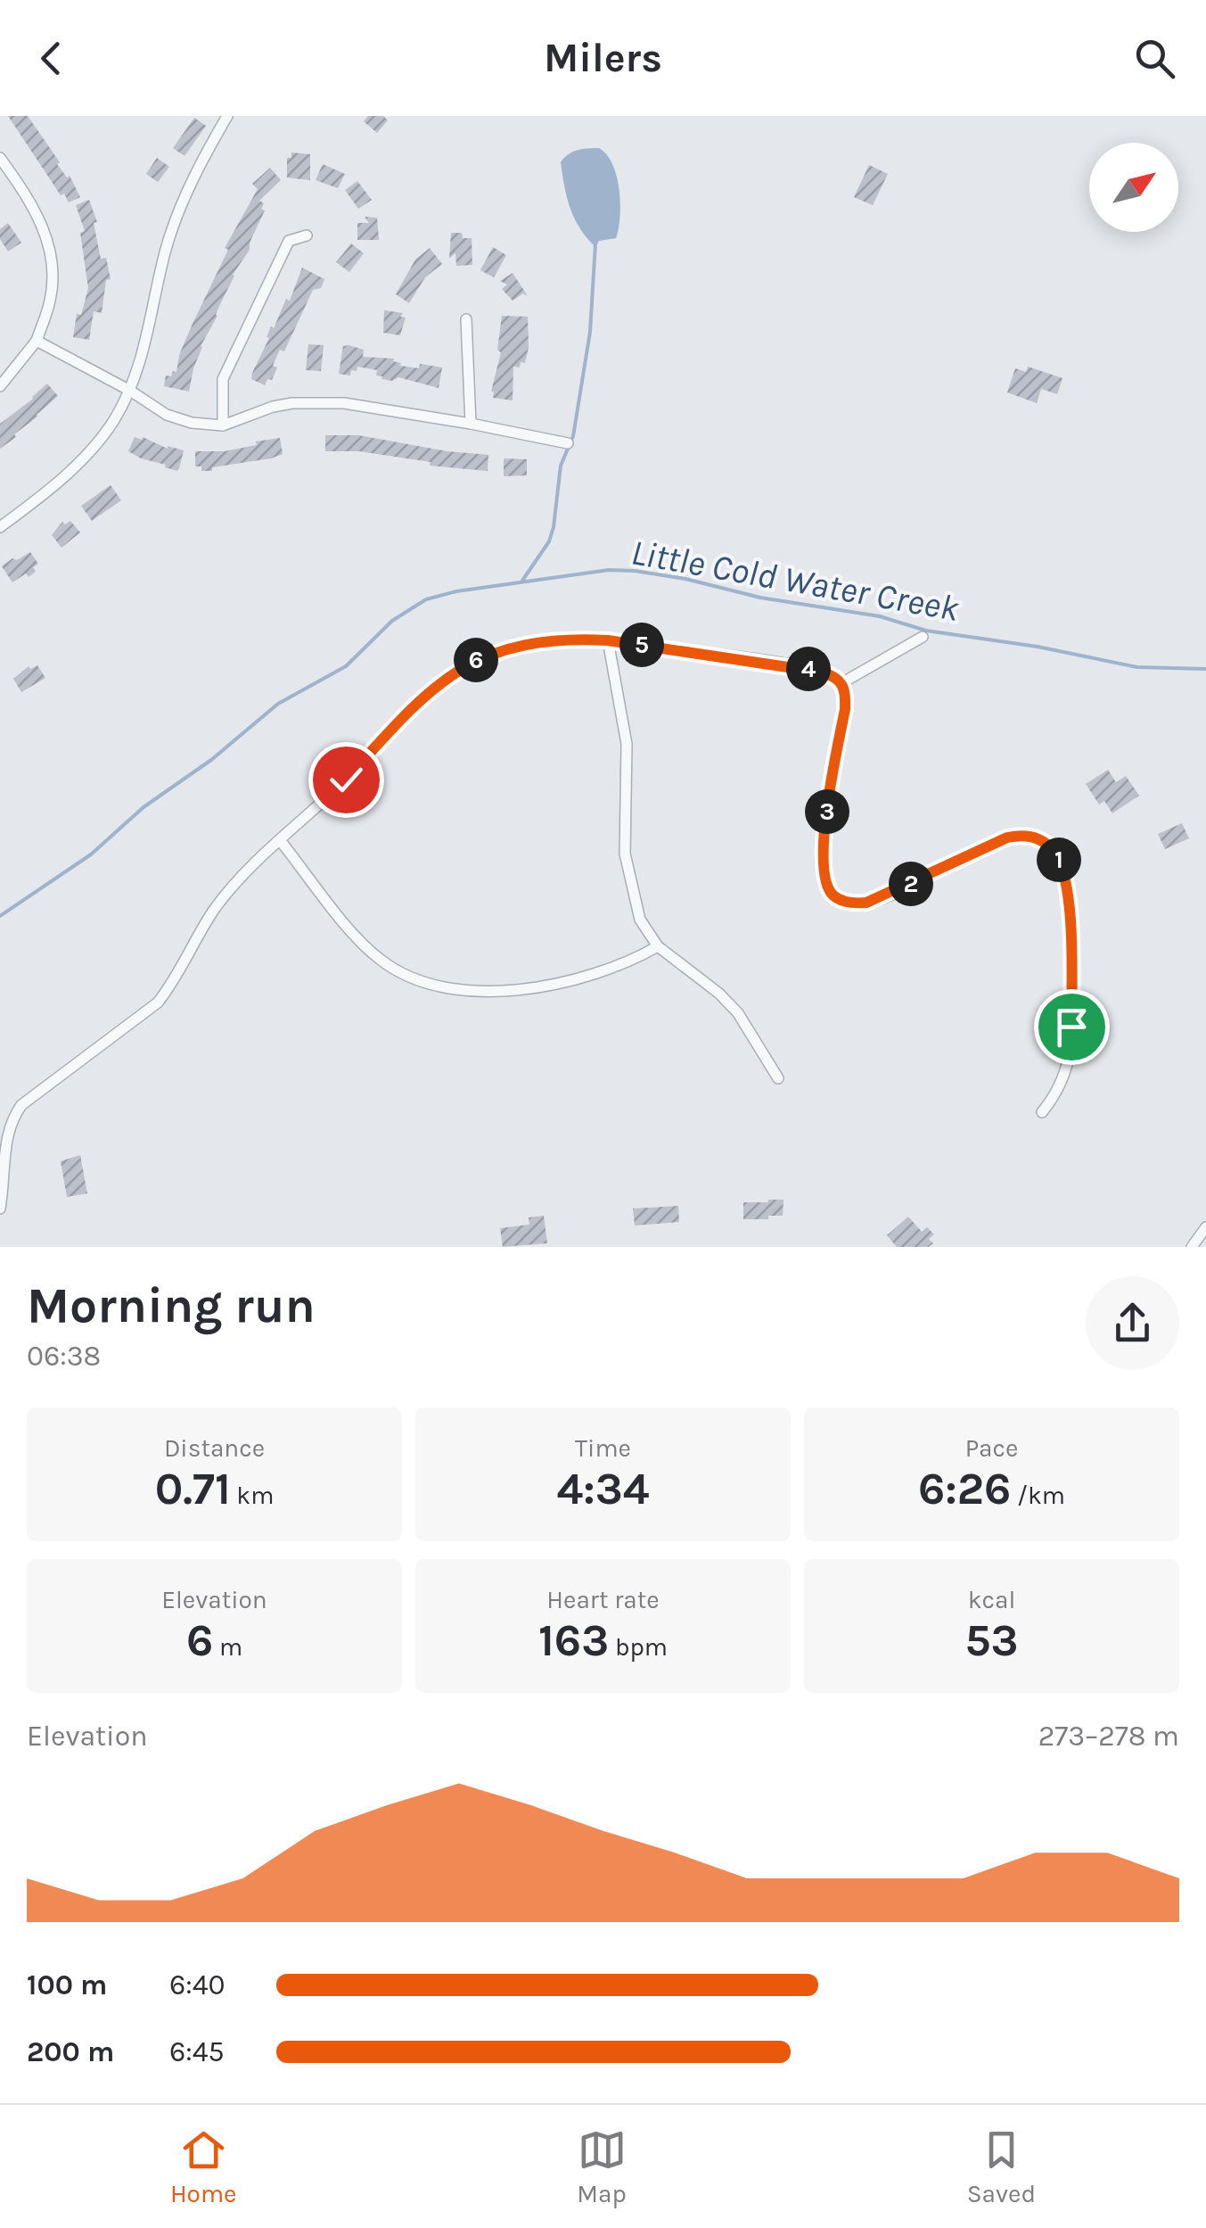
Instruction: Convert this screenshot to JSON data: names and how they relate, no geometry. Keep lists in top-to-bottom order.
{
  "water": ["Little Cold Water Creek"],
  "north": "top right",
  "page": {
    "header": "Milers",
    "pins": [
      "5",
      "6",
      "4",
      "3",
      "1",
      "2"
    ],
    "heading": ["Morning run", "06:38"],
    "stats": [
      ["Distance", "0.71 km"],
      ["Time", "4:34"],
      ["Pace", "6:26 /km"],
      ["Elevation", "6 m"],
      ["Heart rate", "163 bpm"],
      ["kcal", "53"]
    ],
    "chart": ["Elevation", "273–278 m"],
    "list": [
      {
        "name": "100 m",
        "note": "6:40"
      },
      {
        "name": "200 m",
        "note": "6:45"
      }
    ],
    "tabs": ["Home", "Map", "Saved"]
  }
}
